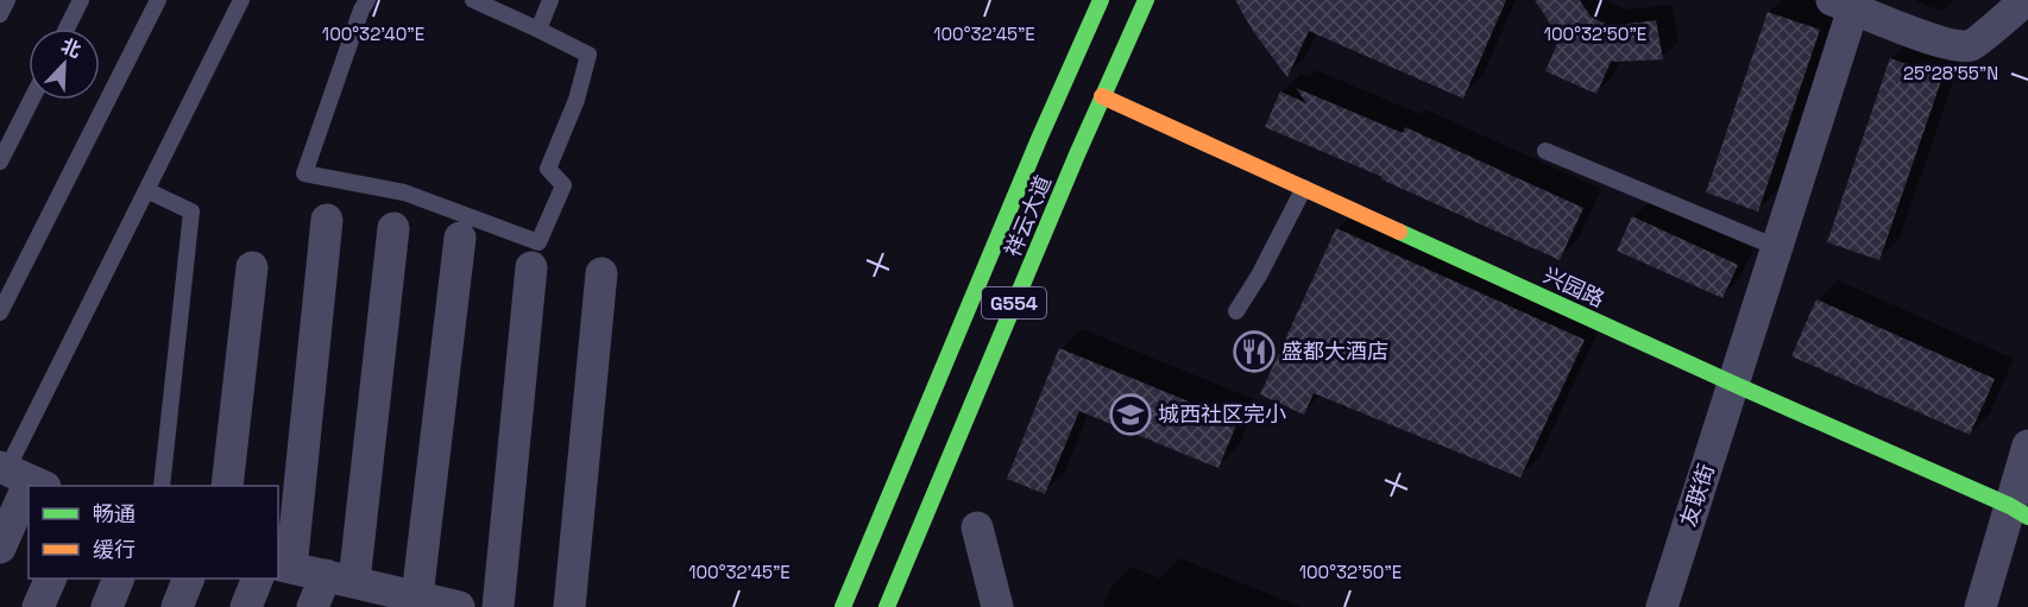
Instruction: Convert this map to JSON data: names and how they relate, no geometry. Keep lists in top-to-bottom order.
{
  "streets": {
    "main road": ["祥云大道", "兴园路", "G554"],
    "street": ["友联街"]
  },
  "crossings": [
    ["祥云大道", "兴园路"],
    ["兴园路", "友联街"]
  ],
  "places": {
    "restaurant": ["盛都大酒店"],
    "school or university": ["城西社区完小"]
  },
  "legend": ["畅通", "缓行"],
  "north": "top right",
  "coordinates": [
    "100°32'40\"E",
    "100°32'45\"E",
    "100°32'50\"E",
    "25°28'55\"N"
  ]
}
